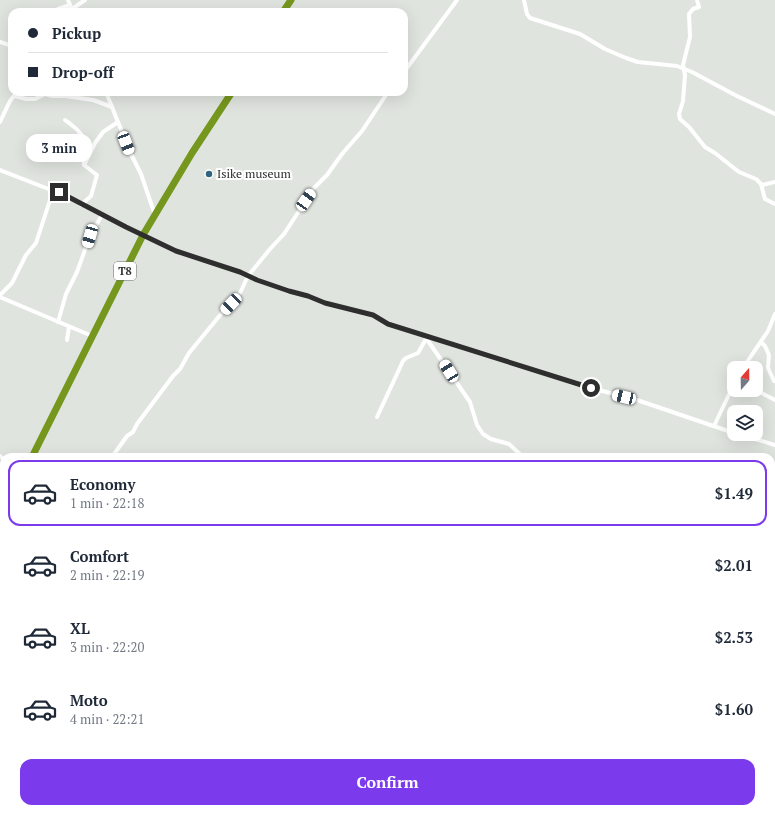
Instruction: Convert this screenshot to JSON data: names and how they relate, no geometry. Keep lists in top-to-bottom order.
{
  "streets": {
    "highway": ["T8"]
  },
  "places": ["Isike museum"],
  "north": "top",
  "page": {
    "banner": ["Pickup", "Drop-off"],
    "bubble": "3 min",
    "list": [
      {
        "name": "Economy",
        "note": "1 min · 22:18",
        "value": "$1.49"
      },
      {
        "name": "Comfort",
        "note": "2 min · 22:19",
        "value": "$2.01"
      },
      {
        "name": "XL",
        "note": "3 min · 22:20",
        "value": "$2.53"
      },
      {
        "name": "Moto",
        "note": "4 min · 22:21",
        "value": "$1.60"
      }
    ],
    "buttons": "Confirm"
  }
}
